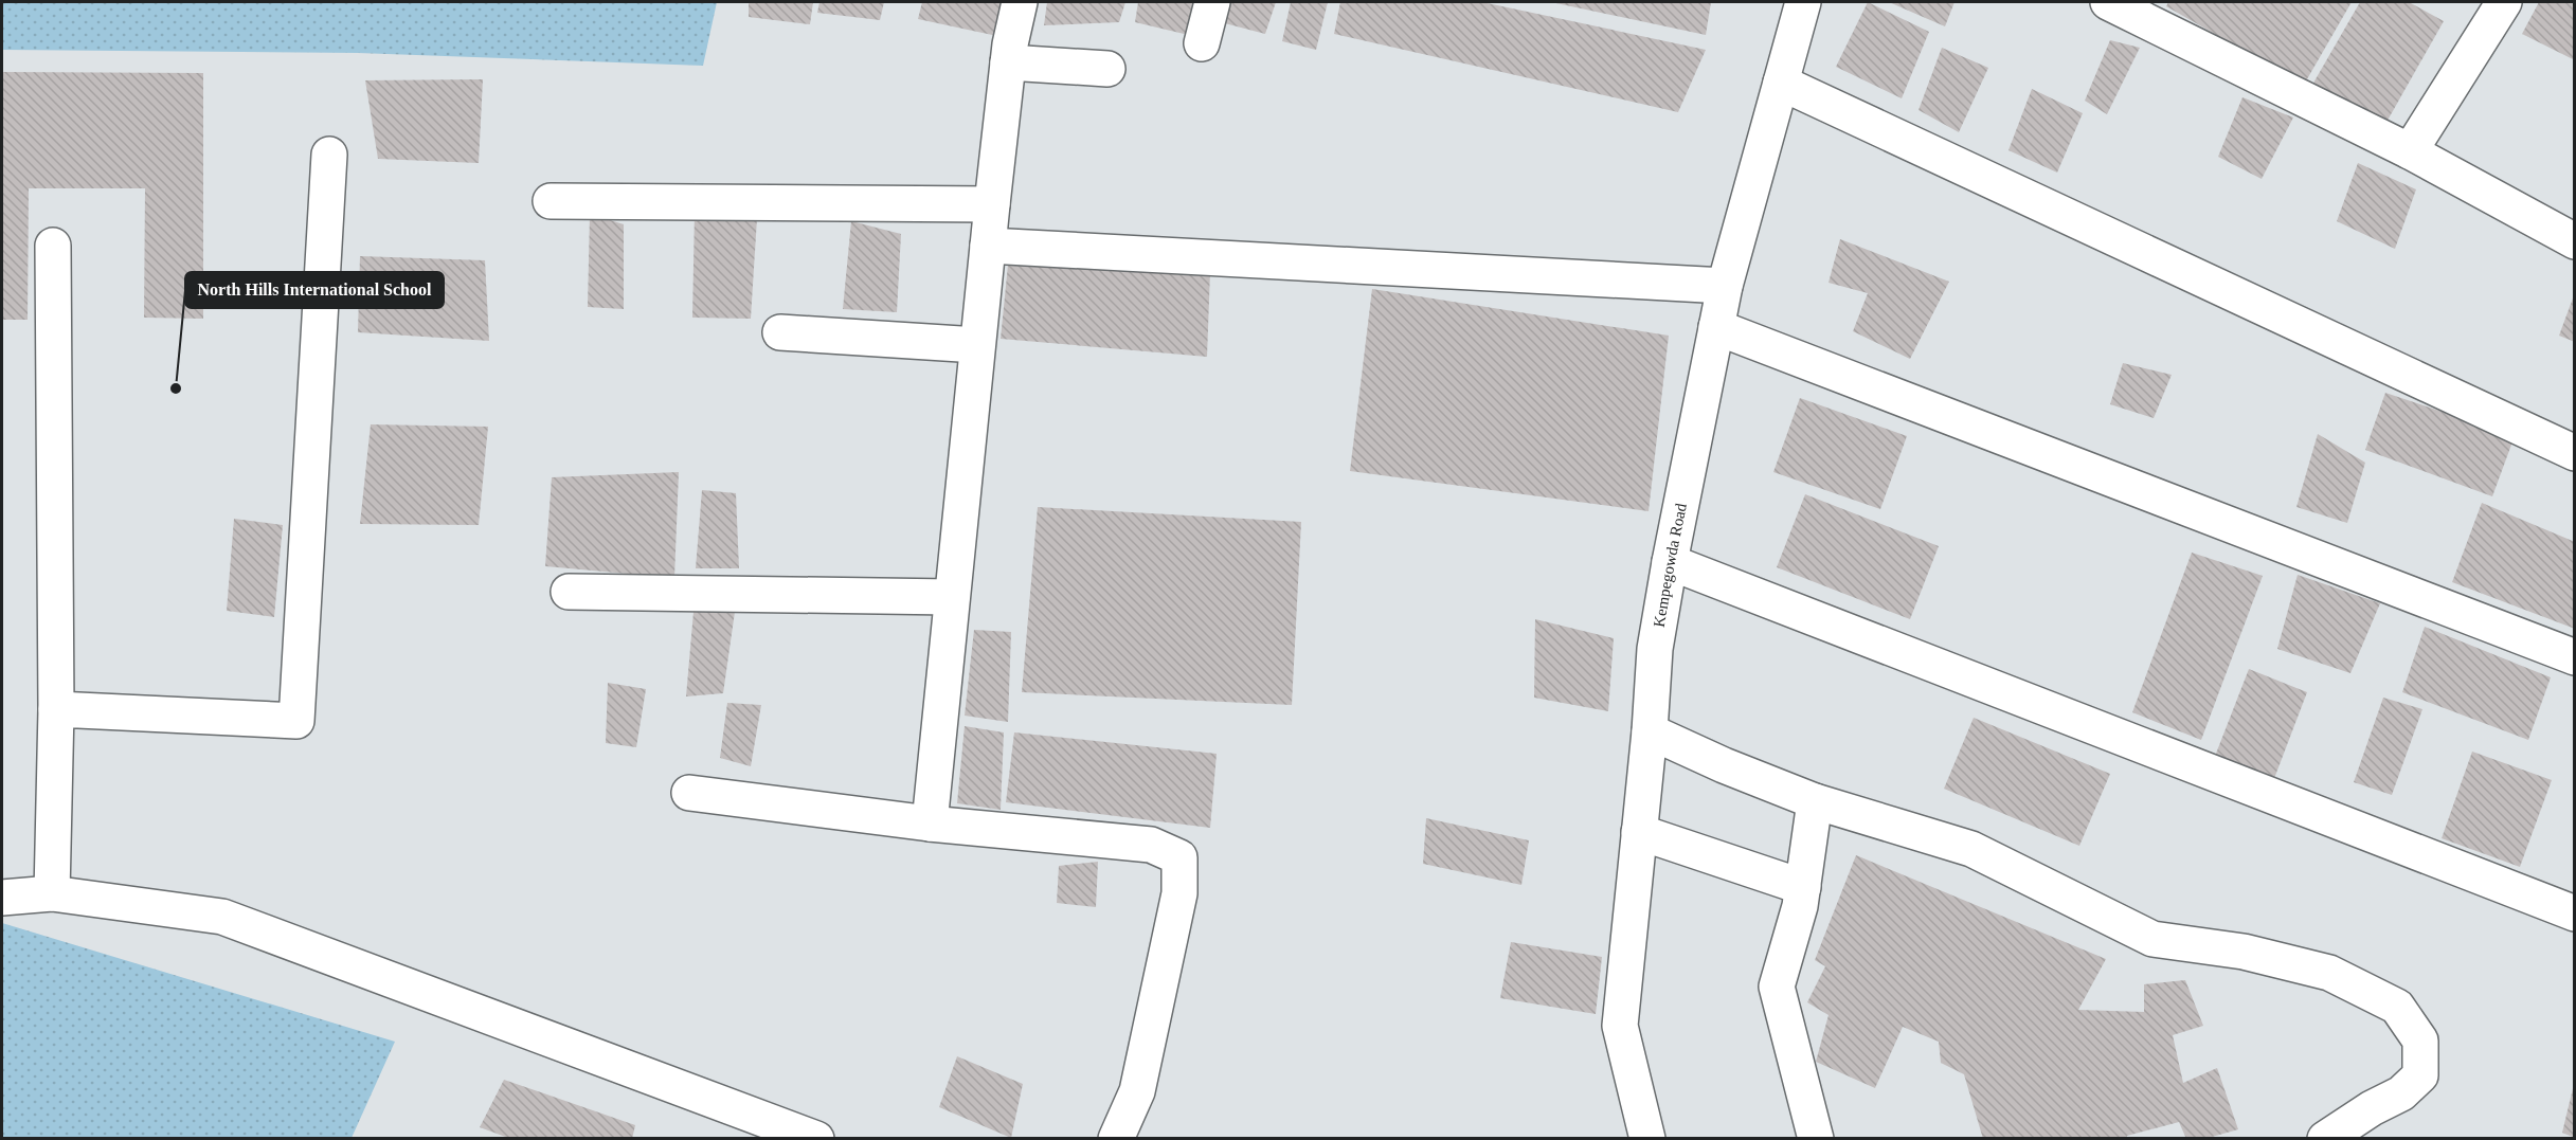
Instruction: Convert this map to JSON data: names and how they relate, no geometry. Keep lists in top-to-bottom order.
{
  "streets": {
    "street": ["Kempegowda Road"]
  },
  "places": ["North Hills International School"]
}
